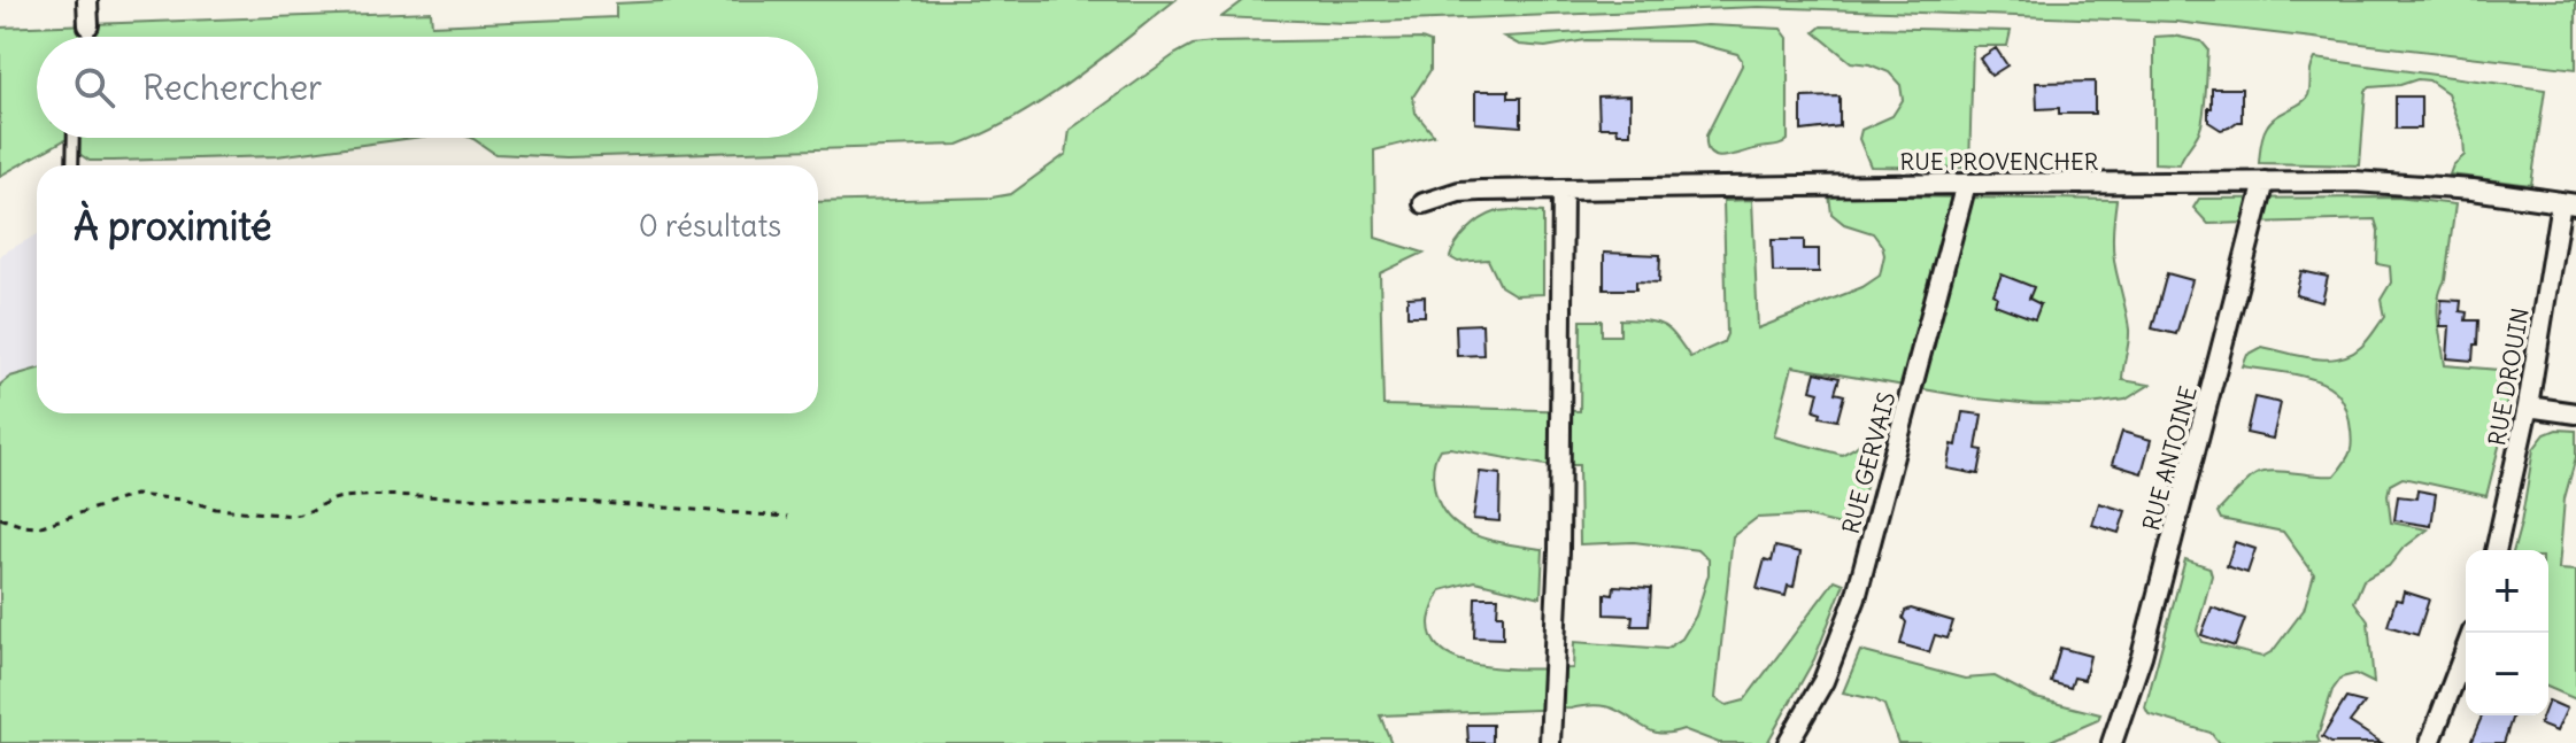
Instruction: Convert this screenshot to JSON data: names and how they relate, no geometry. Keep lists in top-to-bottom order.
{
  "streets": {
    "street": [
      "RUE PROVENCHER",
      "RUE DROUIN",
      "RUE ANTOINE",
      "RUE GERVAIS"
    ]
  },
  "crossings": [
    ["RUE PROVENCHER", "RUE DROUIN"],
    ["RUE PROVENCHER", "RUE ANTOINE"],
    ["RUE PROVENCHER", "RUE GERVAIS"]
  ],
  "page": {
    "search": "Rechercher",
    "heading": ["À proximité", "0 résultats"],
    "map_buttons": ["+", "−"]
  }
}
